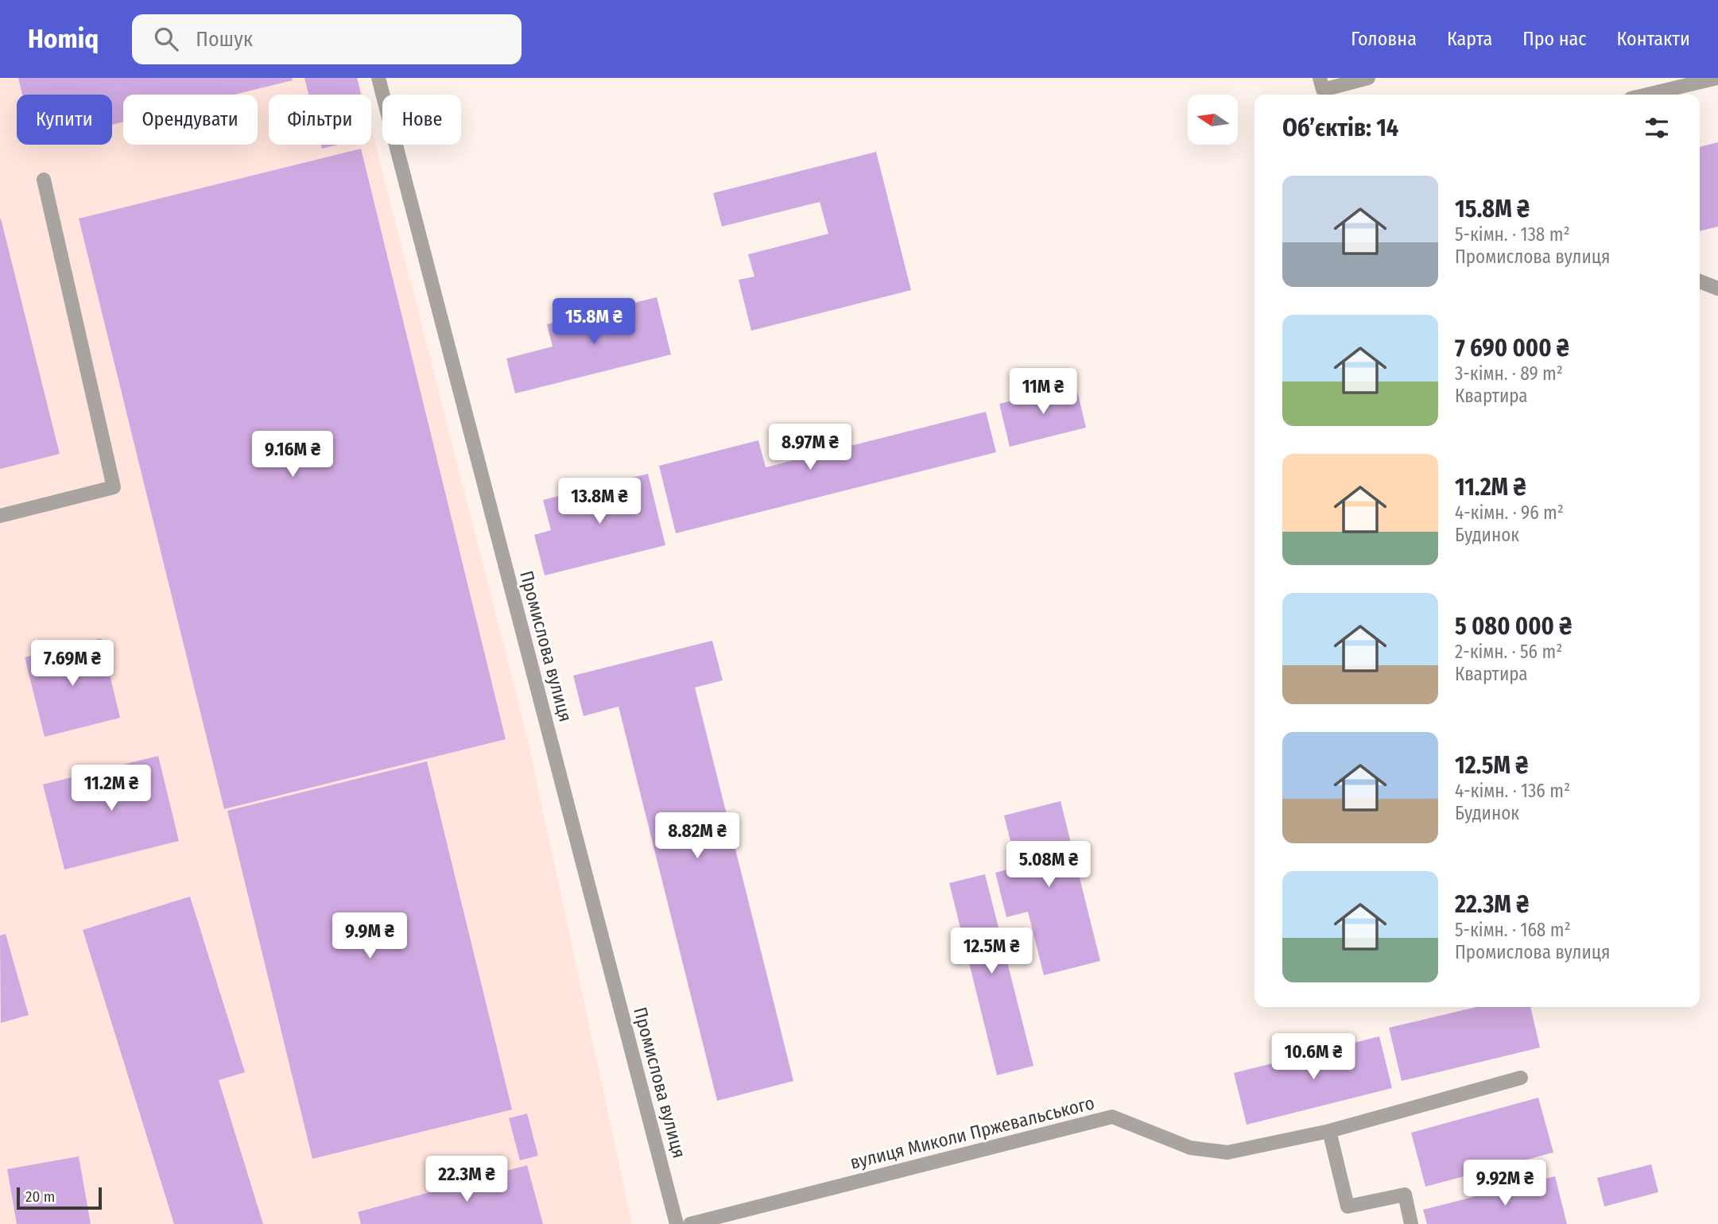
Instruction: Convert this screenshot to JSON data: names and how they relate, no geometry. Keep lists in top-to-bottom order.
{
  "streets": {
    "street": ["Промислова вулиця", "вулиця Миколи Пржевальського"]
  },
  "scale_bar": "20 m",
  "north": "left",
  "page": {
    "header": "Homiq",
    "search": "Пошук",
    "nav": [
      "Головна",
      "Карта",
      "Про нас",
      "Контакти"
    ],
    "chip": [
      "Купити",
      "Орендувати",
      "Фільтри",
      "Нове"
    ],
    "heading": "Об’єктів: 14",
    "list": [
      {
        "name": "15.8M ₴",
        "note": "5-кімн. · 138 m² · Промислова вулиця"
      },
      {
        "name": "7 690 000 ₴",
        "note": "3-кімн. · 89 m² · Квартира"
      },
      {
        "name": "11.2M ₴",
        "note": "4-кімн. · 96 m² · Будинок"
      },
      {
        "name": "5 080 000 ₴",
        "note": "2-кімн. · 56 m² · Квартира"
      },
      {
        "name": "12.5M ₴",
        "note": "4-кімн. · 136 m² · Будинок"
      },
      {
        "name": "22.3M ₴",
        "note": "5-кімн. · 168 m² · Промислова вулиця"
      }
    ],
    "price": [
      "15.8M ₴",
      "11M ₴",
      "8.97M ₴",
      "9.16M ₴",
      "13.8M ₴",
      "7.69M ₴",
      "11.2M ₴",
      "8.82M ₴",
      "5.08M ₴",
      "9.9M ₴",
      "12.5M ₴",
      "10.6M ₴",
      "22.3M ₴",
      "9.92M ₴"
    ],
    "scale": "20 m"
  }
}
